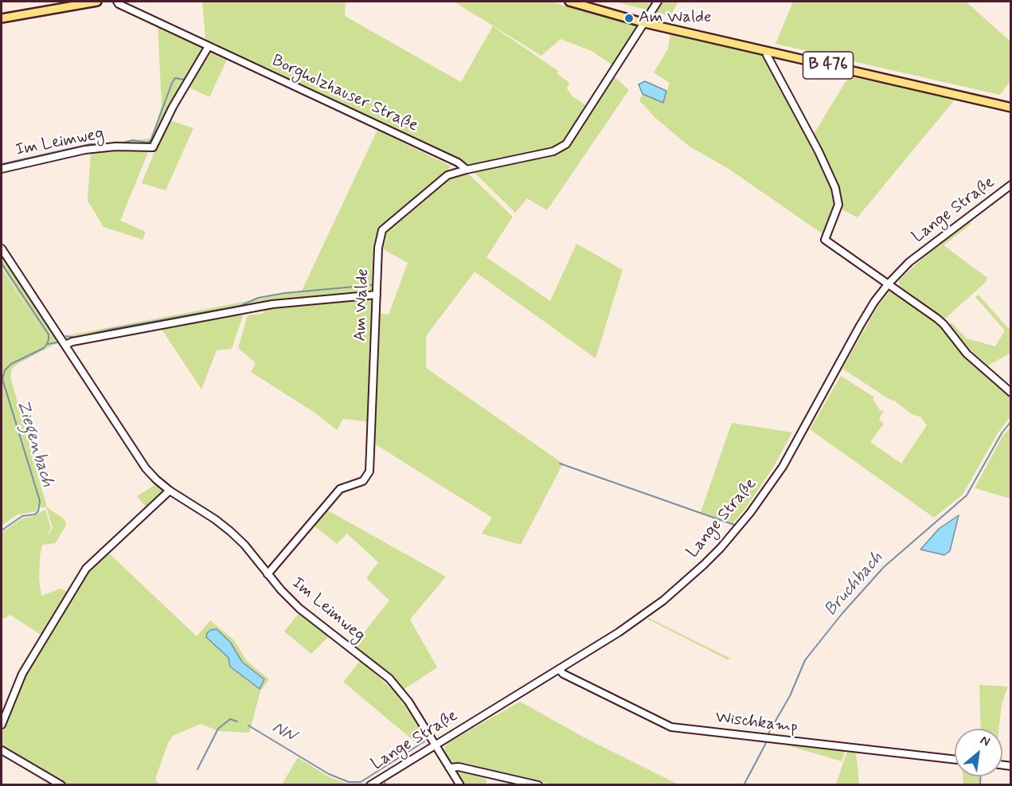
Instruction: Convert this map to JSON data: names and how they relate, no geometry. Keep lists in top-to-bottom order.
{
  "streets": {
    "main road": ["B 476"],
    "street": [
      "Borgholzhauser Straße",
      "Im Leimweg",
      "Lange Straße",
      "Am Walde",
      "Wischkamp"
    ]
  },
  "crossings": [
    ["B 476", "Am Walde"],
    ["Borgholzhauser Straße", "Im Leimweg"],
    ["Borgholzhauser Straße", "Am Walde"],
    ["Im Leimweg", "Lange Straße"],
    ["Im Leimweg", "Am Walde"],
    ["Lange Straße", "Wischkamp"]
  ],
  "water": ["Ziegenbach", "Bruchbach", "NN"],
  "places": ["Am Walde"],
  "north": "top right"
}
